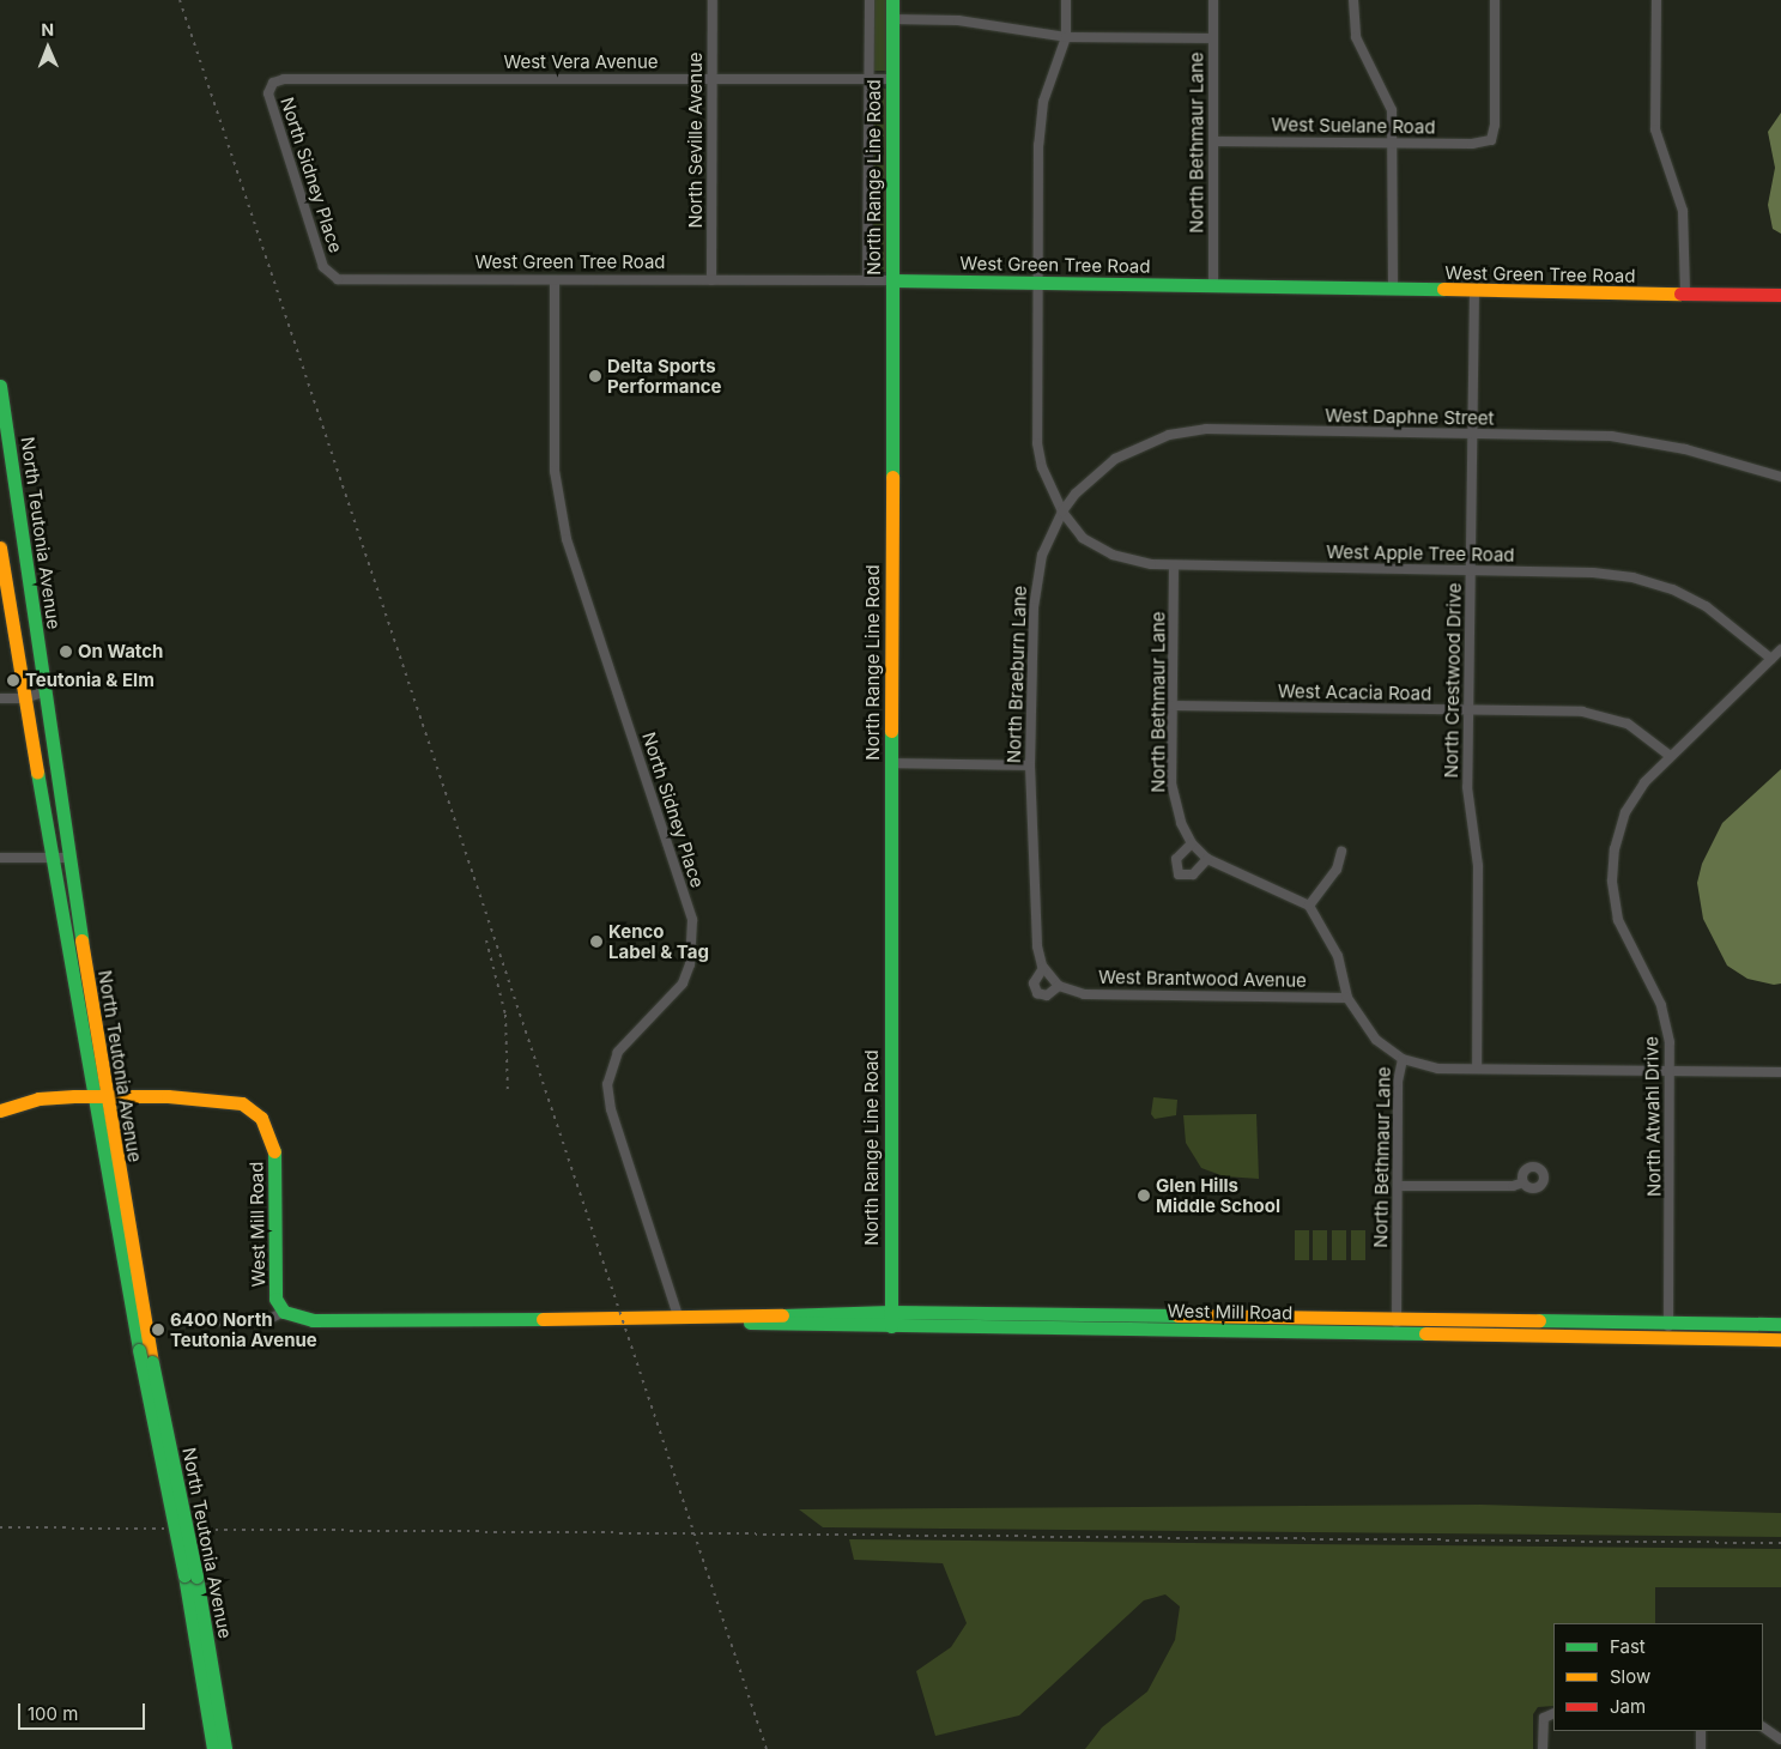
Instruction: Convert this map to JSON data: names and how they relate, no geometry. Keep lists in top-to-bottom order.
{
  "streets": {
    "main road": [
      "North Range Line Road",
      "West Green Tree Road",
      "North Teutonia Avenue",
      "West Mill Road"
    ],
    "street": [
      "West Vera Avenue",
      "West Suelane Road",
      "North Seville Avenue",
      "North Bethmaur Lane",
      "North Sidney Place",
      "West Daphne Street",
      "West Apple Tree Road",
      "North Braeburn Lane",
      "North Crestwood Drive",
      "West Acacia Road",
      "West Brantwood Avenue",
      "North Atwahl Drive"
    ]
  },
  "crossings": [
    ["West Vera Avenue", "North Seville Avenue"],
    ["West Vera Avenue", "North Sidney Place"],
    ["West Vera Avenue", "North Range Line Road"],
    ["West Suelane Road", "North Bethmaur Lane"],
    ["North Seville Avenue", "West Green Tree Road"],
    ["North Bethmaur Lane", "West Green Tree Road"],
    ["North Bethmaur Lane", "West Apple Tree Road"],
    ["North Bethmaur Lane", "West Acacia Road"],
    ["North Bethmaur Lane", "West Brantwood Avenue"],
    ["North Bethmaur Lane", "West Mill Road"],
    ["North Sidney Place", "West Green Tree Road"],
    ["North Sidney Place", "West Mill Road"],
    ["North Range Line Road", "West Green Tree Road"],
    ["North Range Line Road", "West Mill Road"],
    ["West Green Tree Road", "North Crestwood Drive"],
    ["West Daphne Street", "West Apple Tree Road"],
    ["West Daphne Street", "North Braeburn Lane"],
    ["West Daphne Street", "North Crestwood Drive"],
    ["North Teutonia Avenue", "West Mill Road"],
    ["West Apple Tree Road", "North Braeburn Lane"],
    ["West Apple Tree Road", "North Crestwood Drive"],
    ["West Apple Tree Road", "North Atwahl Drive"],
    ["North Braeburn Lane", "West Brantwood Avenue"],
    ["North Crestwood Drive", "West Acacia Road"],
    ["West Acacia Road", "North Atwahl Drive"],
    ["North Atwahl Drive", "West Mill Road"]
  ],
  "places": [
    "Delta Sports Performance",
    "On Watch",
    "Teutonia & Elm",
    "Kenco Label & Tag",
    "Glen Hills Middle School",
    "6400 North Teutonia Avenue"
  ],
  "legend": ["Fast", "Slow", "Jam"],
  "scale_bar": "100 m",
  "north": "top"
}
